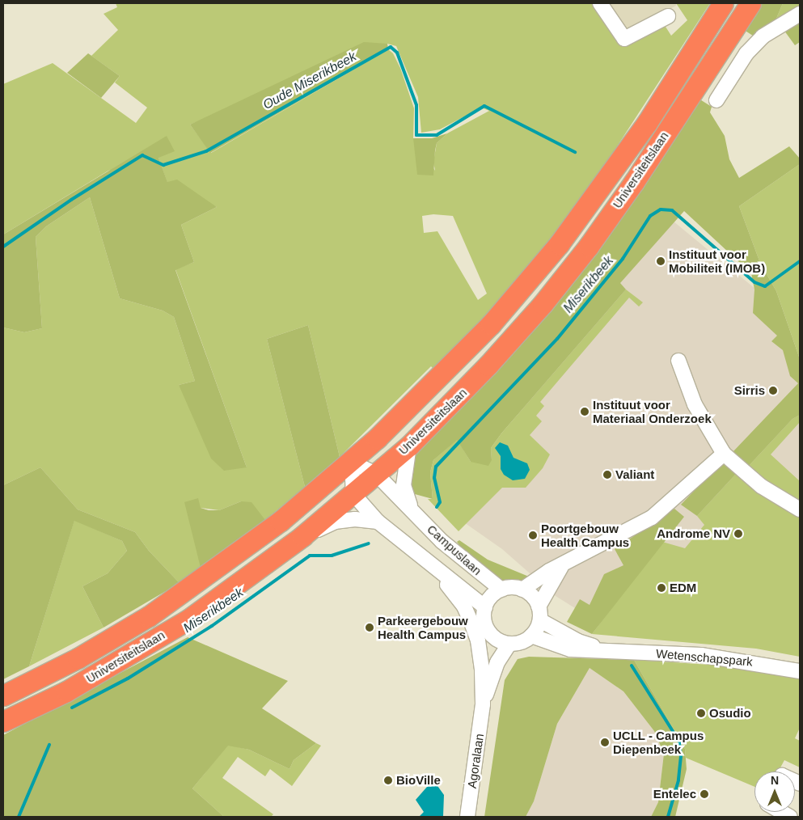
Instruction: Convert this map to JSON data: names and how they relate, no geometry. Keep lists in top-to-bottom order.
{
  "streets": {
    "highway": ["Universiteitslaan"],
    "street": ["Campuslaan", "Wetenschapspark", "Agoralaan"]
  },
  "crossings": [
    ["Universiteitslaan", "Campuslaan"],
    ["Campuslaan", "Wetenschapspark"],
    ["Campuslaan", "Agoralaan"],
    ["Wetenschapspark", "Agoralaan"]
  ],
  "water": ["Oude Miserikbeek", "Miserikbeek"],
  "places": [
    "Instituut voor Mobiliteit (IMOB)",
    "Sirris",
    "Instituut voor Materiaal Onderzoek",
    "Valiant",
    "Androme NV",
    "Poortgebouw Health Campus",
    "EDM",
    "Parkeergebouw Health Campus",
    "Osudio",
    "UCLL - Campus Diepenbeek",
    "BioVille",
    "Entelec"
  ],
  "north": "top"
}
